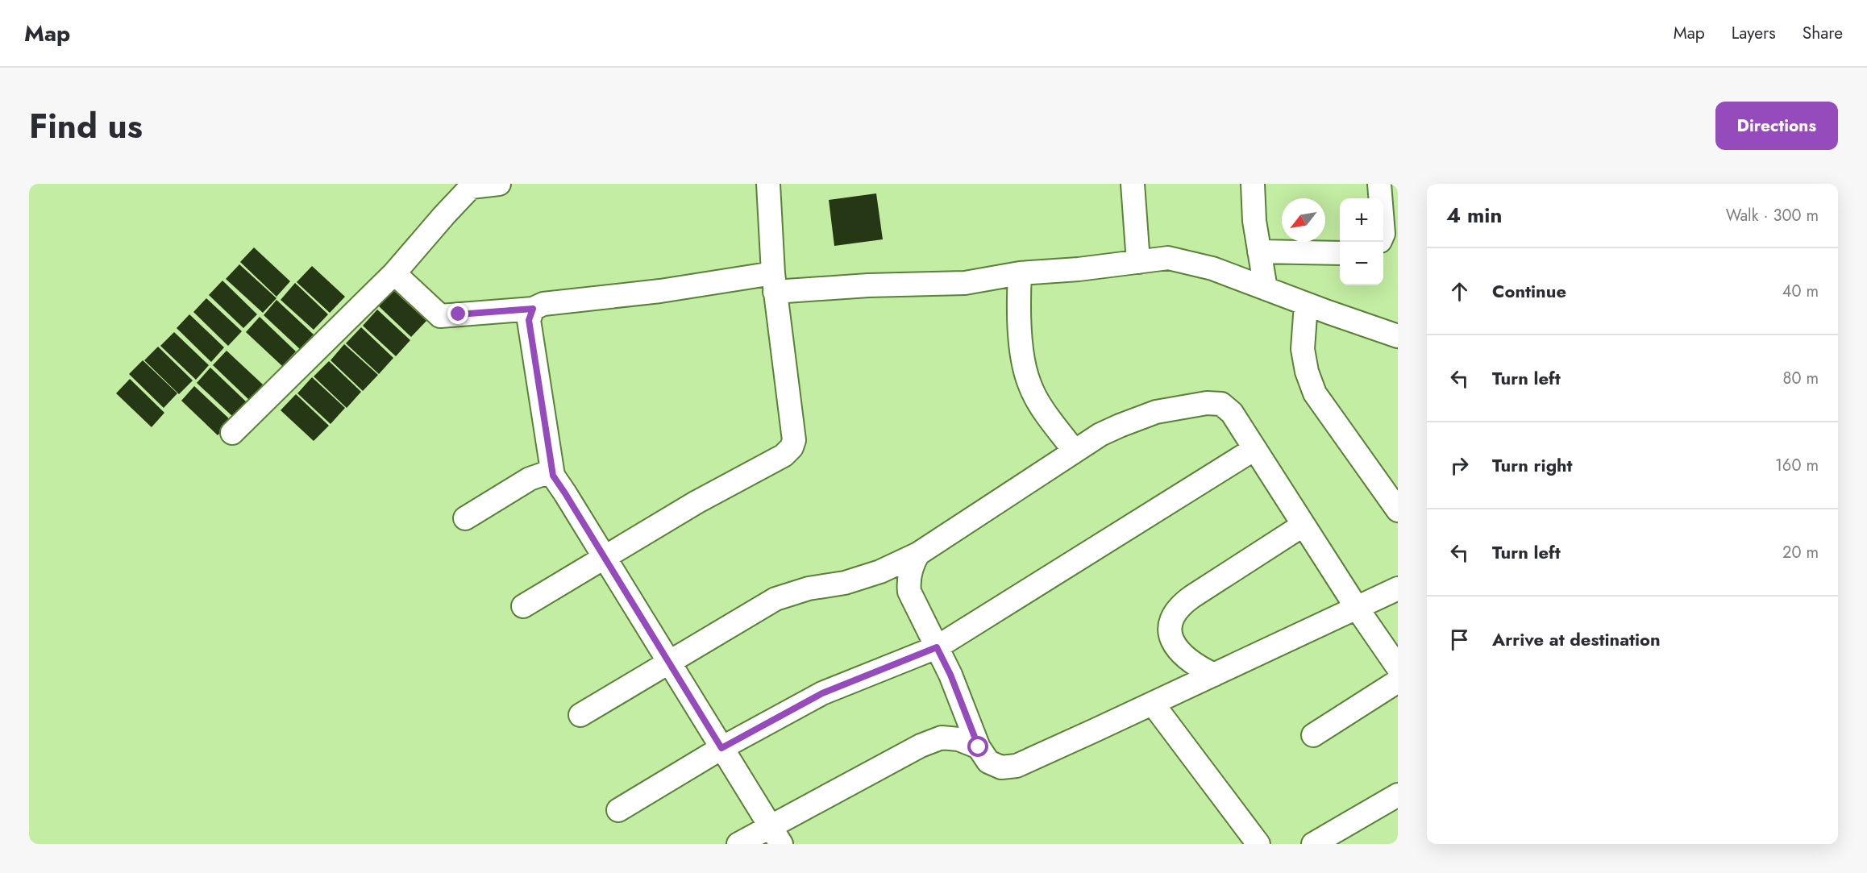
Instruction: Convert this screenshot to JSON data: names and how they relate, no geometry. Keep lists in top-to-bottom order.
{
  "north": "bottom left",
  "page": {
    "header": "Map",
    "nav": ["Map", "Layers", "Share"],
    "title": "Find us",
    "buttons": "Directions",
    "heading": ["4 min", "Walk · 300 m"],
    "map_buttons": ["+", "−"],
    "list": [
      ["Continue", "40 m"],
      ["Turn left", "80 m"],
      ["Turn right", "160 m"],
      ["Turn left", "20 m"],
      "Arrive at destination"
    ]
  }
}
